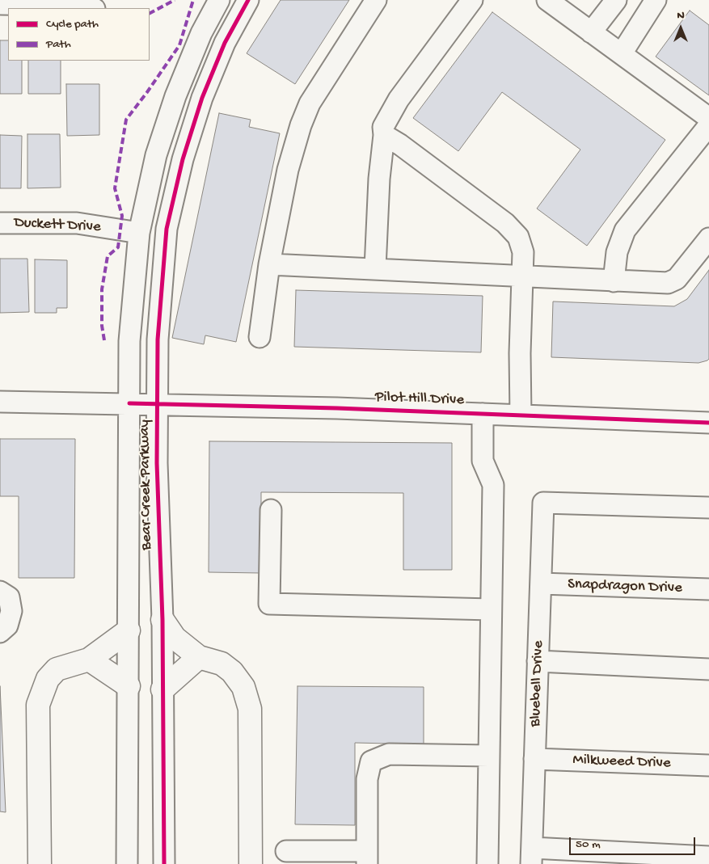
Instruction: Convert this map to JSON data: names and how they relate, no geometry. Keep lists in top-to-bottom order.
{
  "streets": {
    "street": [
      "Duckett Drive",
      "Pilot Hill Drive",
      "Bear Creek Parkway",
      "Snapdragon Drive",
      "Bluebell Drive",
      "Milkweed Drive"
    ]
  },
  "crossings": [
    ["Duckett Drive", "Bear Creek Parkway"],
    ["Pilot Hill Drive", "Bear Creek Parkway"],
    ["Snapdragon Drive", "Bluebell Drive"],
    ["Bluebell Drive", "Milkweed Drive"]
  ],
  "legend": ["Cycle path", "Path"],
  "scale_bar": "50 m",
  "north": "top"
}
